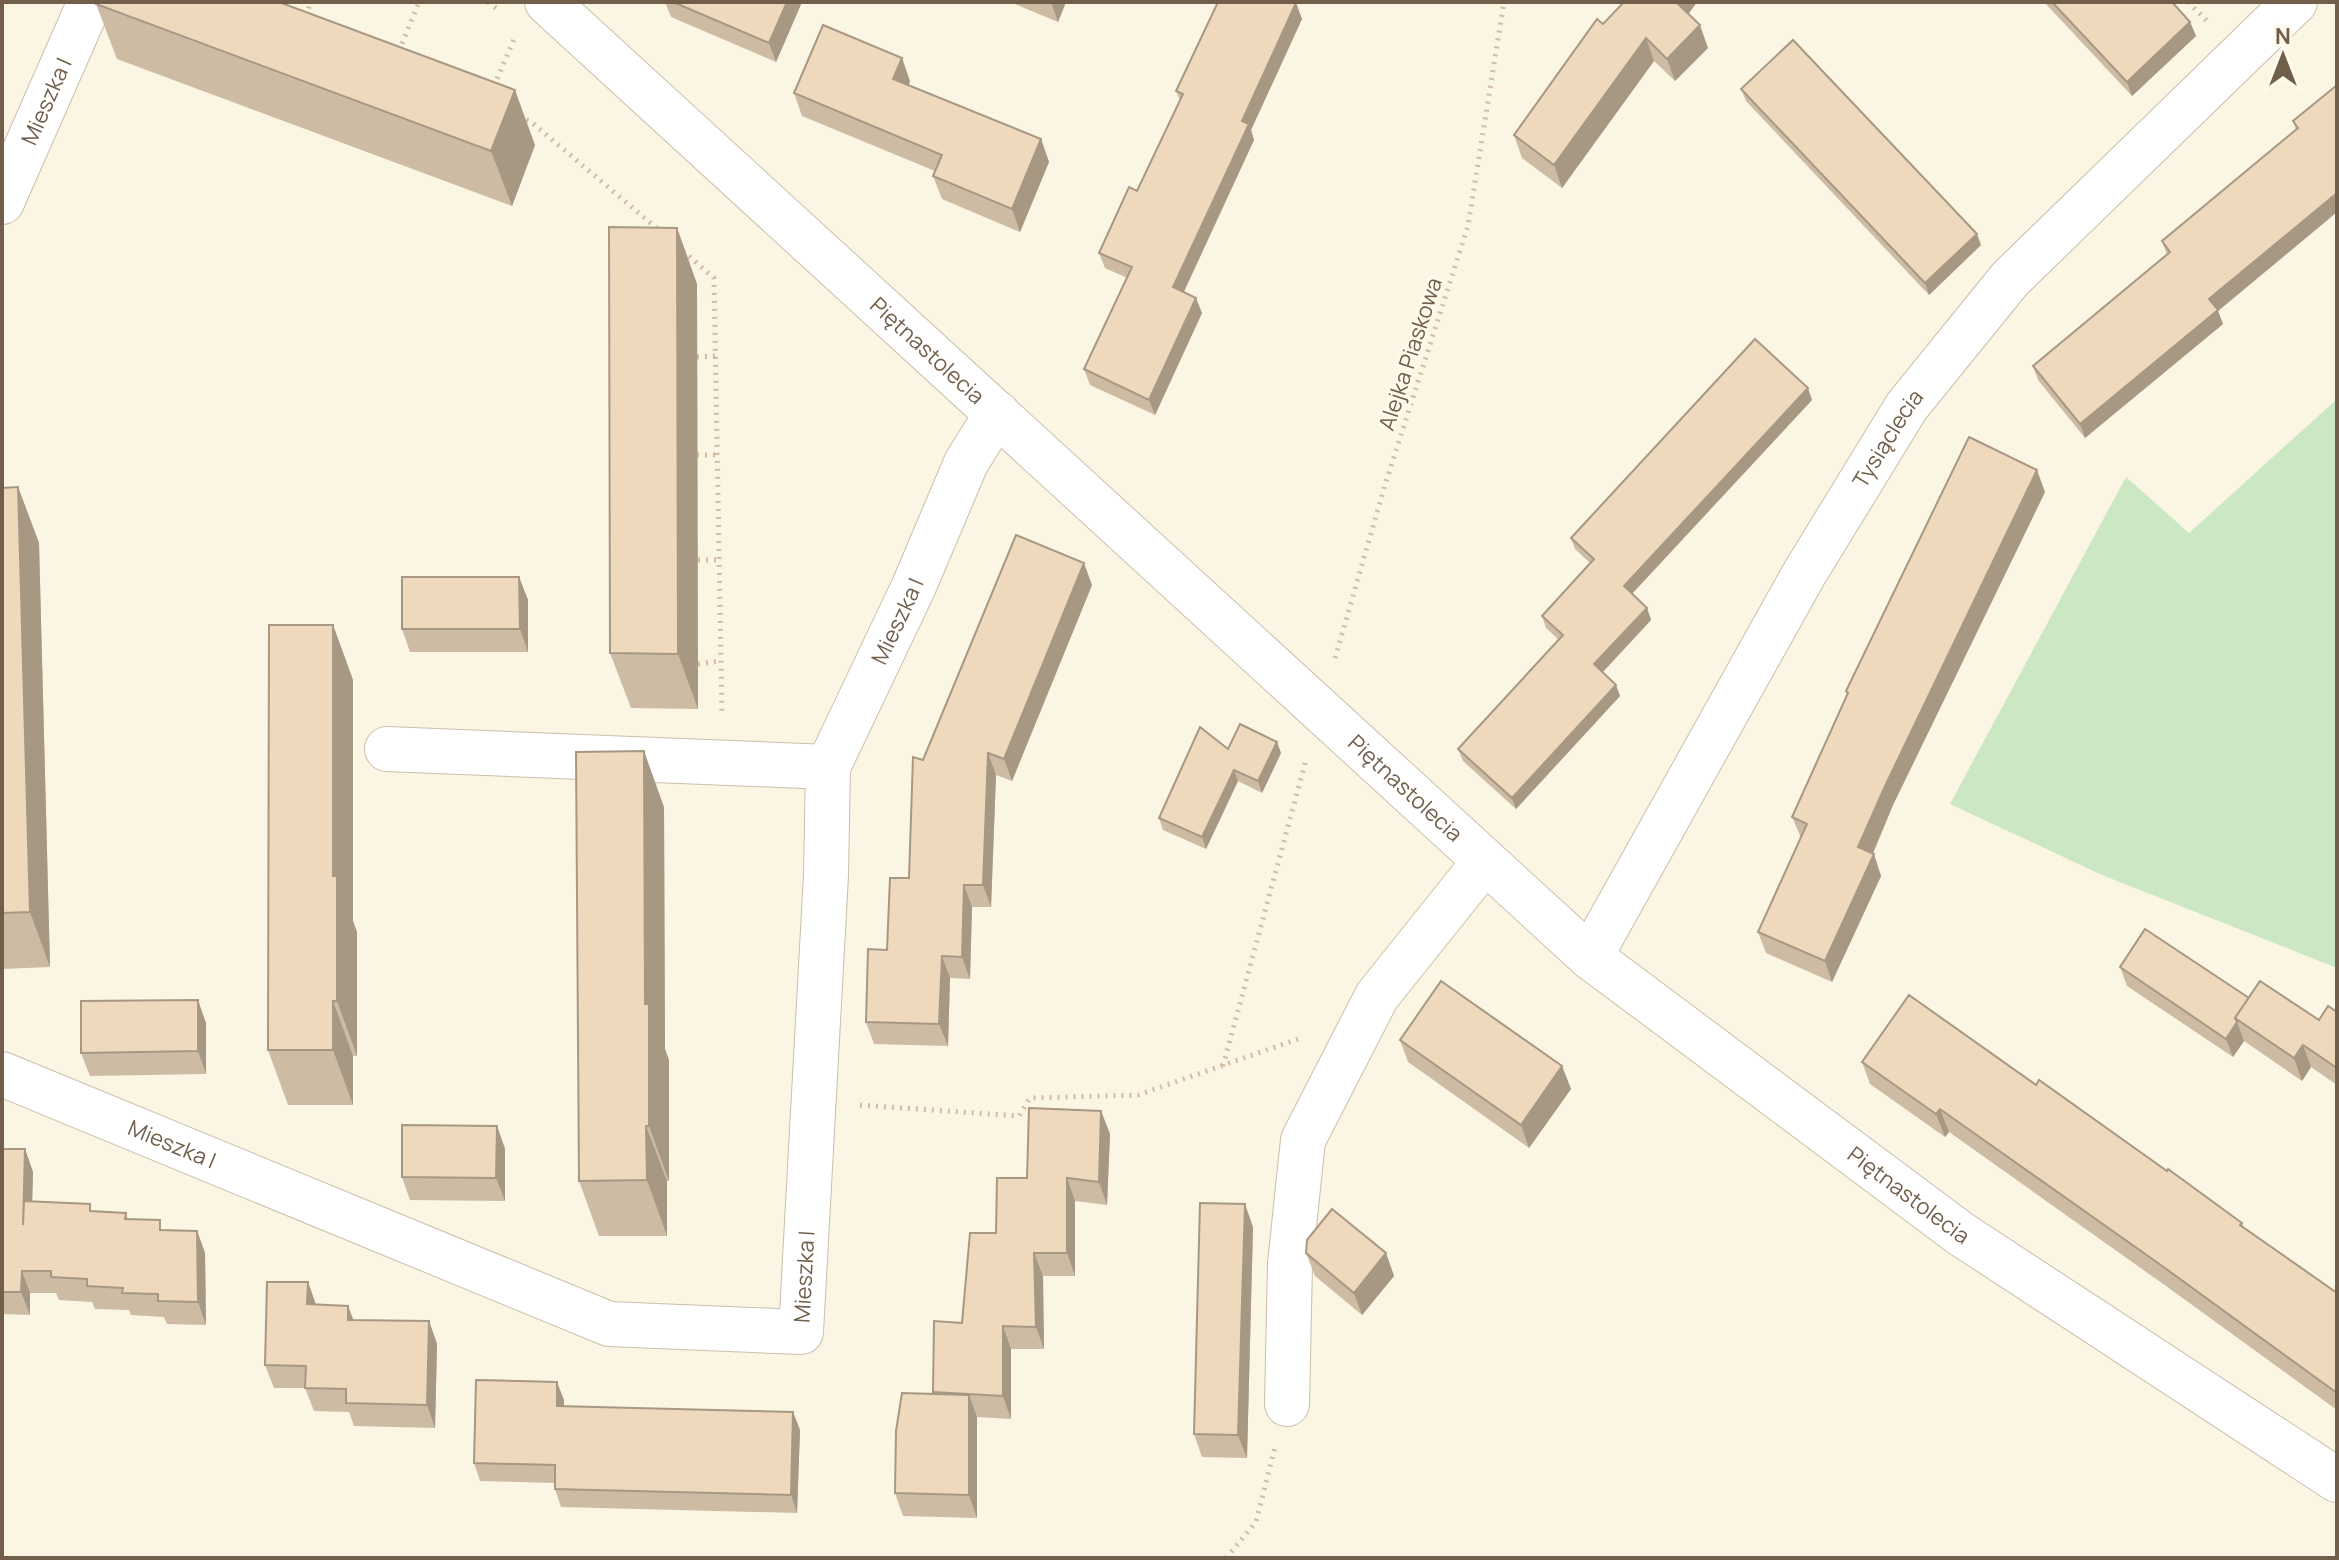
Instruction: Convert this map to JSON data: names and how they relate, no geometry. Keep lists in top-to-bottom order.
{
  "streets": {
    "street": ["Mieszka I", "Piętnastolecia", "Tysiąclecia"],
    "path": ["Alejka Piaskowa"]
  },
  "crossings": [
    ["Mieszka I", "Piętnastolecia"],
    ["Piętnastolecia", "Alejka Piaskowa"],
    ["Piętnastolecia", "Tysiąclecia"]
  ],
  "north": "top"
}
